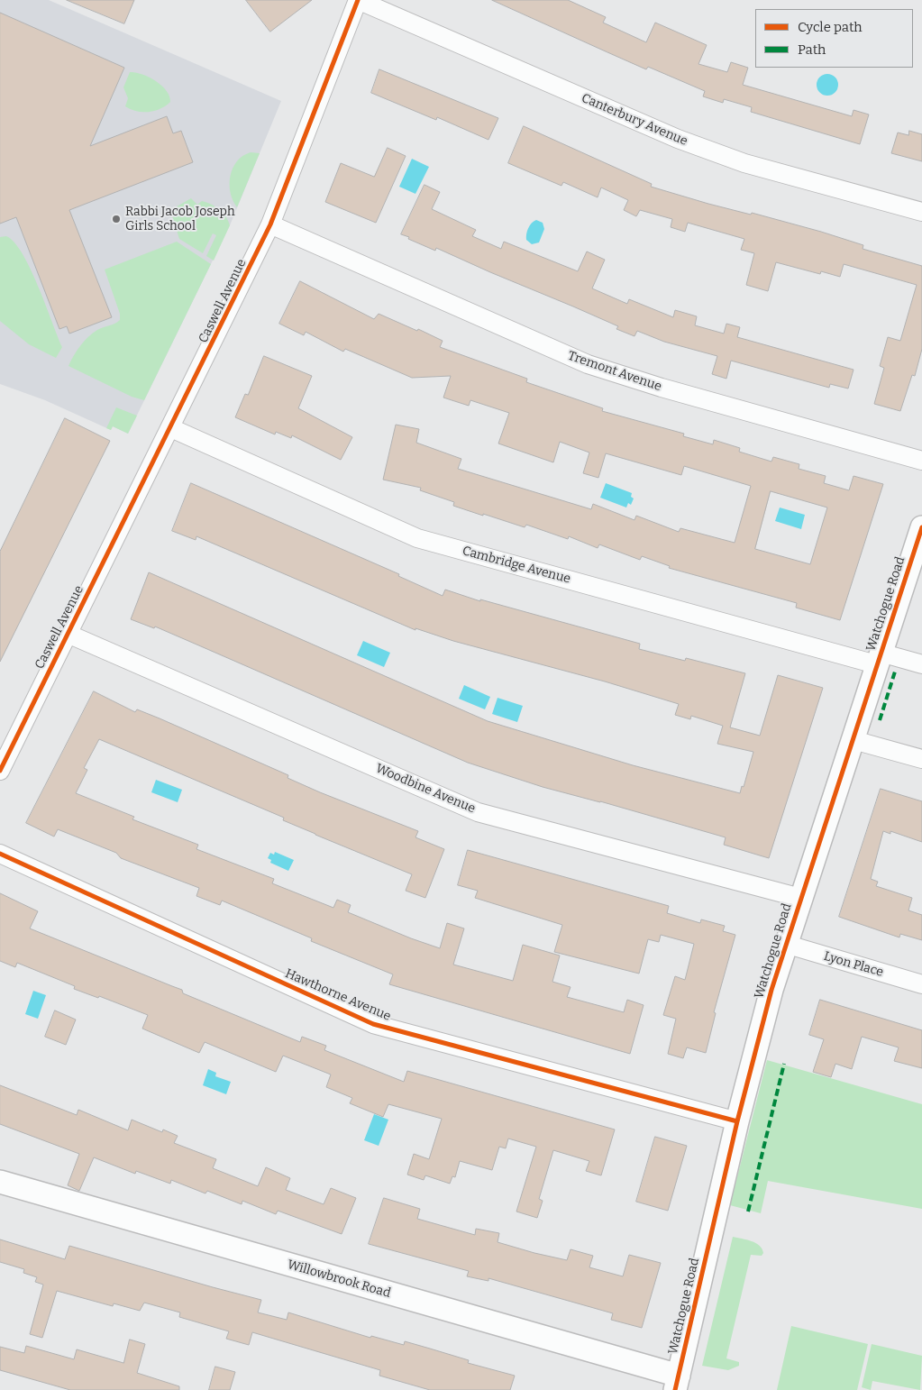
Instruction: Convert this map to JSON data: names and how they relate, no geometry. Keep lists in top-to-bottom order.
{
  "streets": {
    "street": [
      "Canterbury Avenue",
      "Caswell Avenue",
      "Tremont Avenue",
      "Cambridge Avenue",
      "Watchogue Road",
      "Woodbine Avenue",
      "Lyon Place",
      "Hawthorne Avenue",
      "Willowbrook Road"
    ]
  },
  "crossings": [
    ["Canterbury Avenue", "Caswell Avenue"],
    ["Caswell Avenue", "Tremont Avenue"],
    ["Caswell Avenue", "Cambridge Avenue"],
    ["Caswell Avenue", "Woodbine Avenue"],
    ["Cambridge Avenue", "Watchogue Road"],
    ["Watchogue Road", "Woodbine Avenue"],
    ["Watchogue Road", "Lyon Place"],
    ["Watchogue Road", "Hawthorne Avenue"],
    ["Watchogue Road", "Willowbrook Road"]
  ],
  "places": ["Rabbi Jacob Joseph Girls School"],
  "legend": ["Cycle path", "Path"]
}
